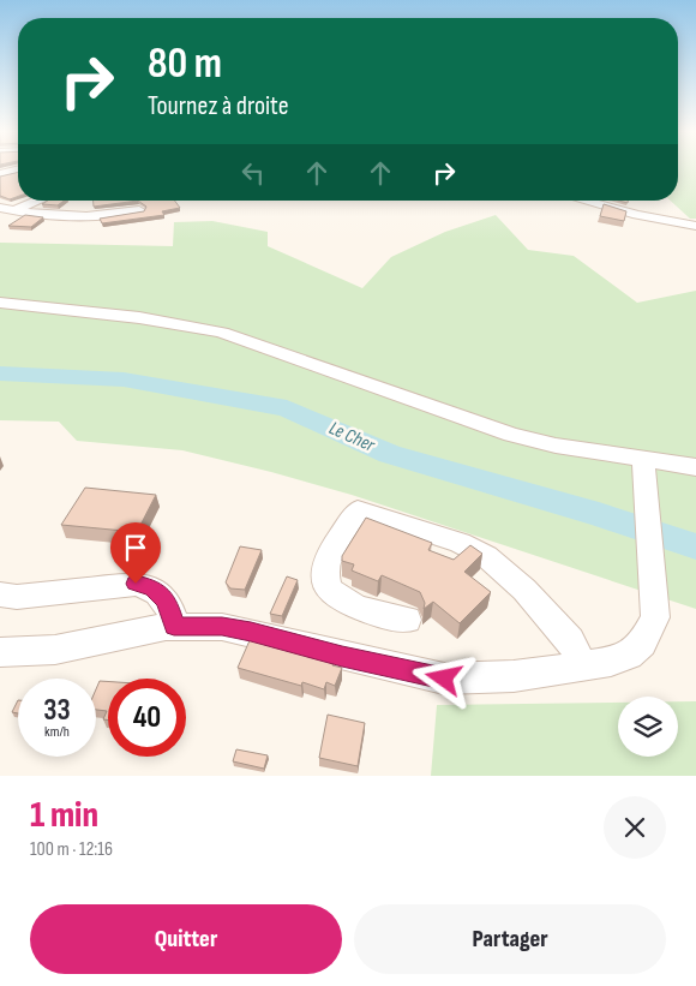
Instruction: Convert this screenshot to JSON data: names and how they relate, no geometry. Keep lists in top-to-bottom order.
{
  "water": ["Le Cher"],
  "page": {
    "turn": ["80 m", "Tournez à droite"],
    "speed": "33 km/h",
    "limit": "40",
    "heading": ["1 min", "100 m · 12:16"],
    "buttons": ["Quitter", "Partager"]
  }
}
